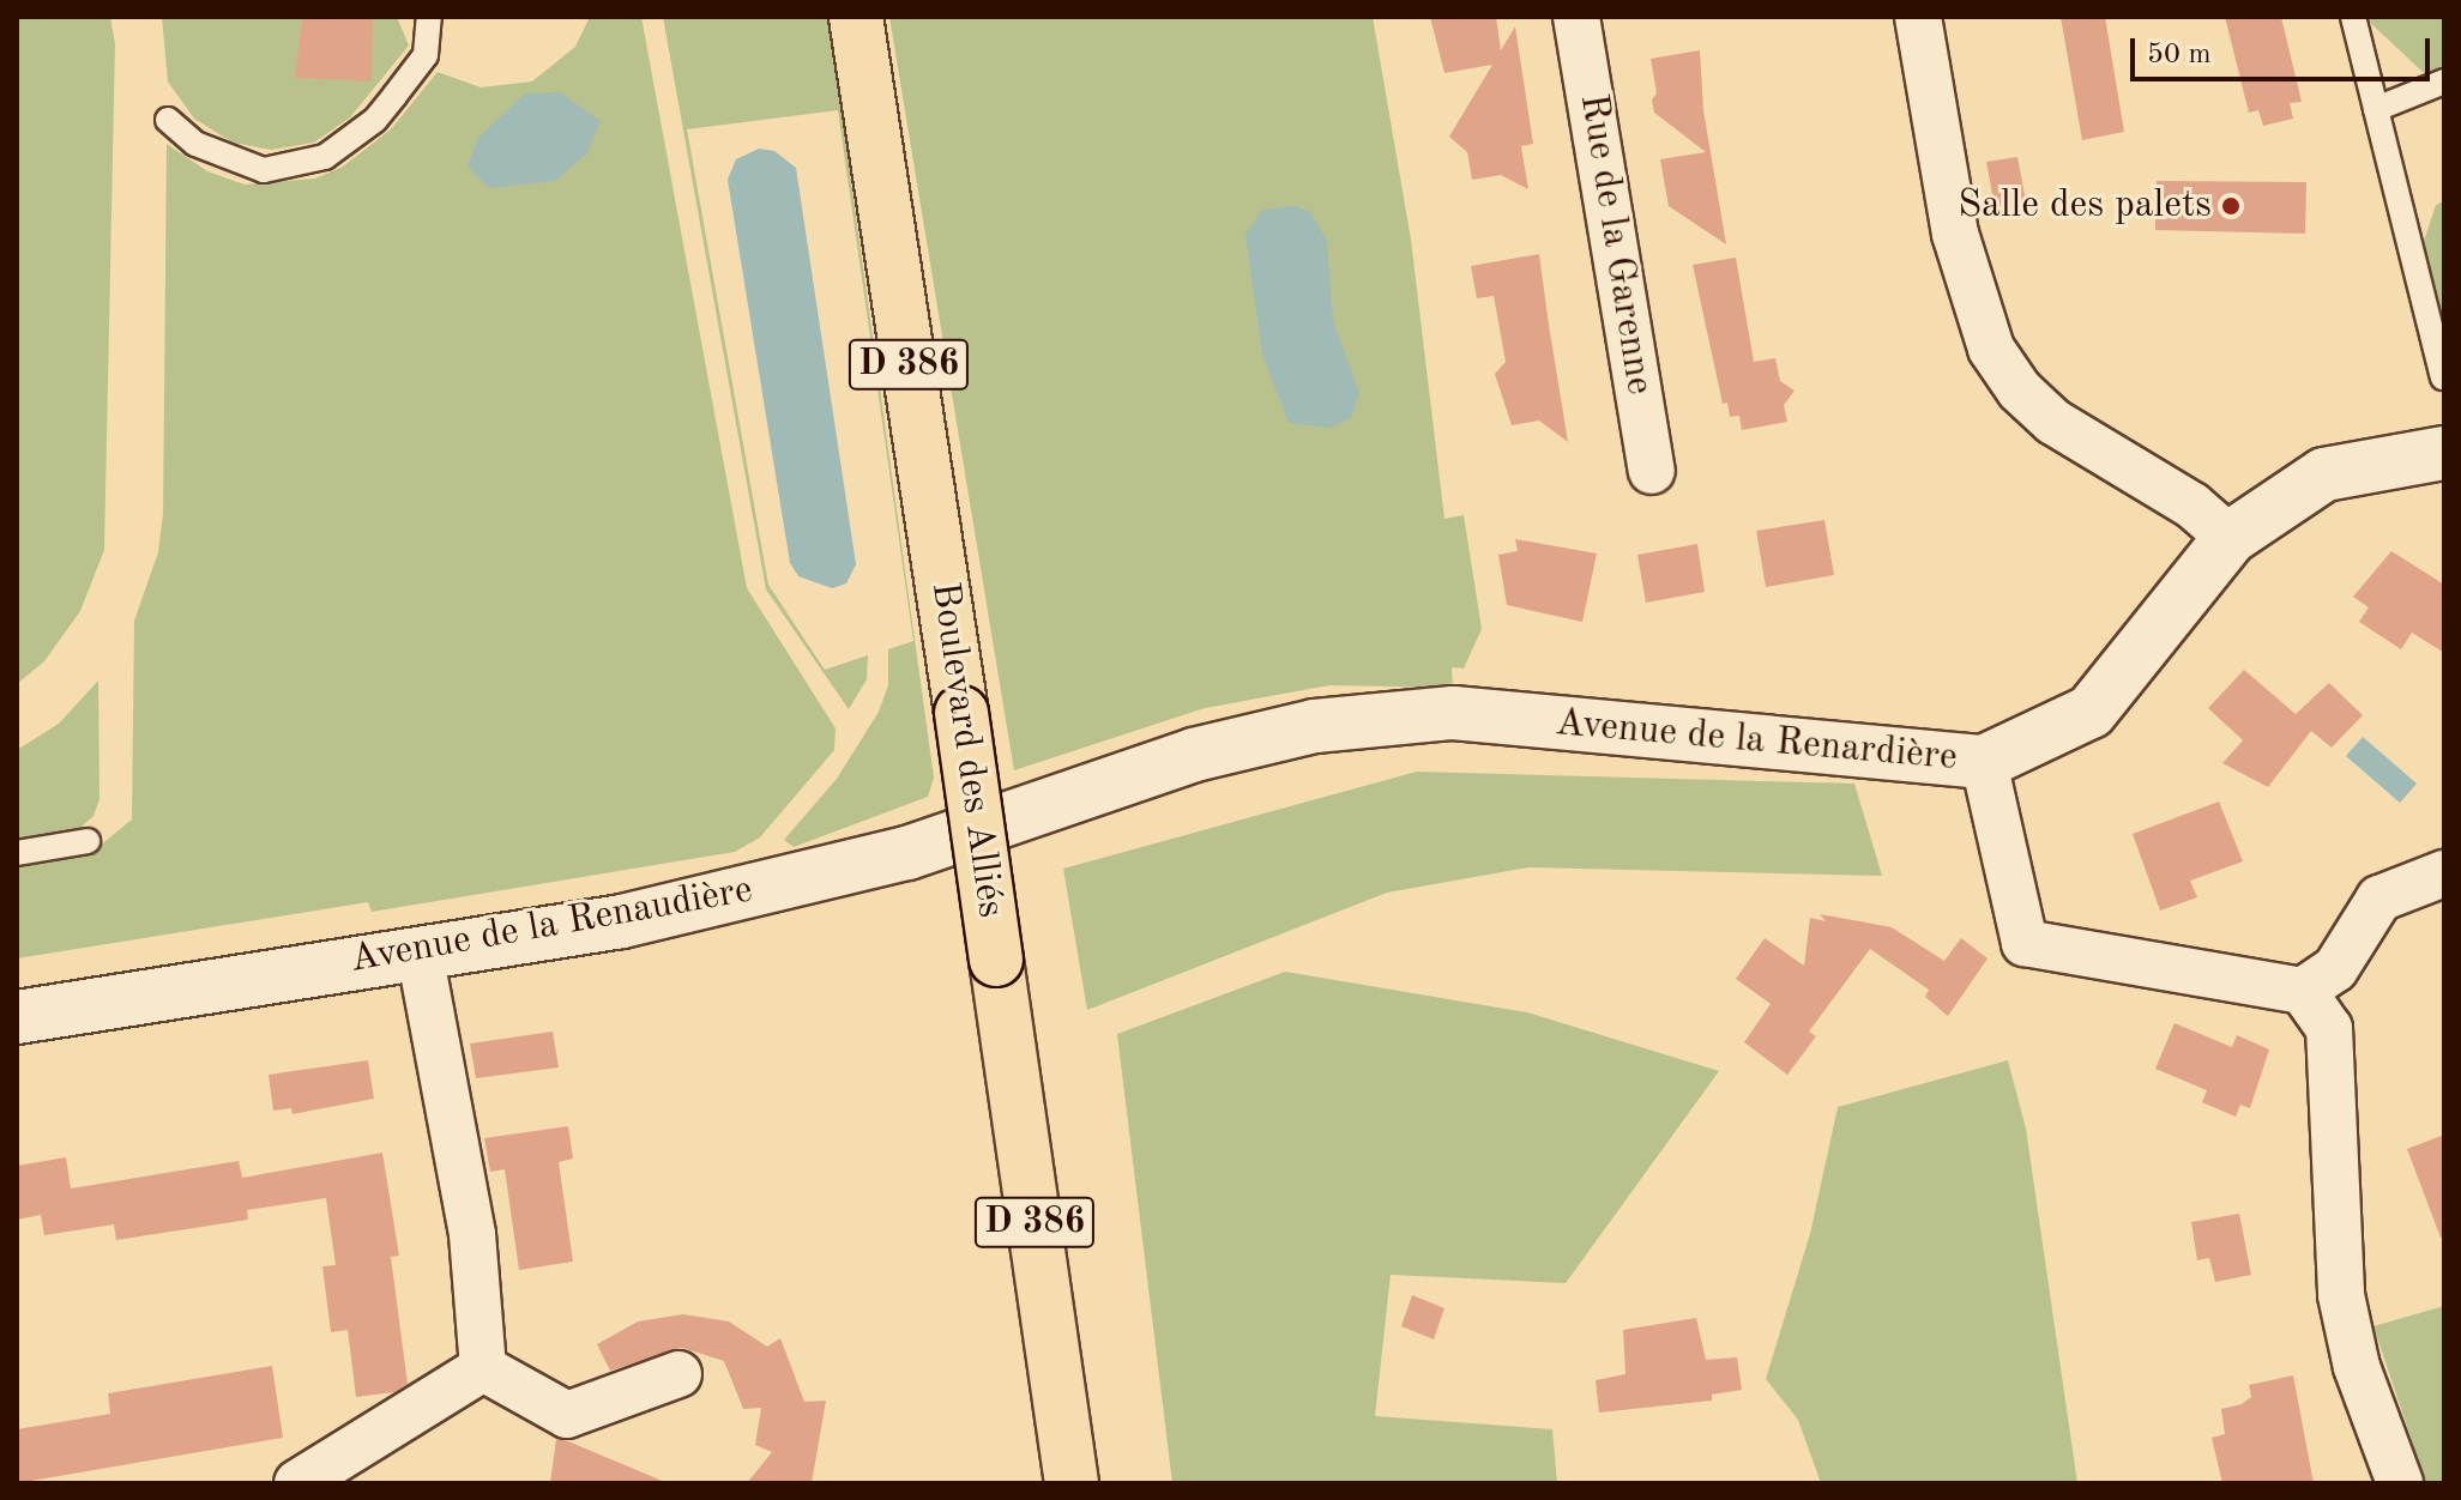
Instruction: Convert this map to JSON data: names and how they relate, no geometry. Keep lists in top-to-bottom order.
{
  "streets": {
    "main road": ["D 386", "Boulevard des Alliés"],
    "street": ["Rue de la Garenne", "Avenue de la Renardière", "Avenue de la Renaudière"]
  },
  "crossings": [
    ["Avenue de la Renardière", "Avenue de la Renaudière"]
  ],
  "places": ["Salle des palets"],
  "scale_bar": "50 m"
}
